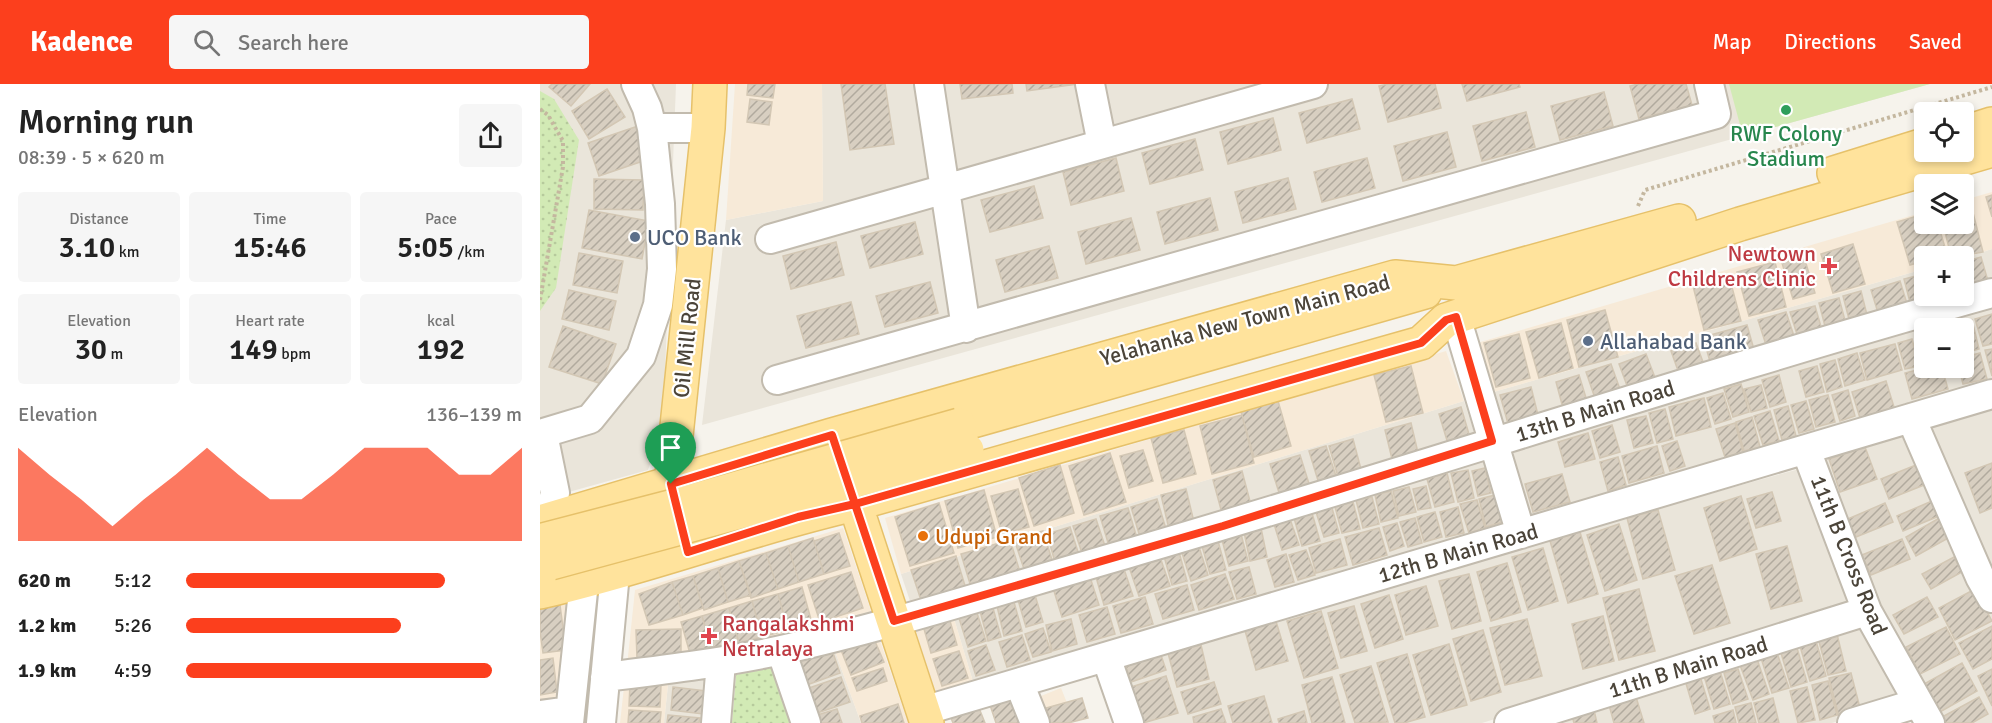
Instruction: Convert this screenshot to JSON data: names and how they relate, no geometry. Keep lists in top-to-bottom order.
{
  "streets": {
    "main road": ["Yelahanka New Town Main Road", "Oil Mill Road"],
    "street": [
      "13th B Main Road",
      "12th B Main Road",
      "11th B Cross Road",
      "11th B Main Road"
    ]
  },
  "crossings": [
    ["Yelahanka New Town Main Road", "Oil Mill Road"],
    ["12th B Main Road", "11th B Cross Road"],
    ["11th B Cross Road", "11th B Main Road"]
  ],
  "places": {
    "other": [
      "RWF Colony Stadium",
      "UCO Bank",
      "Allahabad Bank",
      "Udupi Grand"
    ],
    "health": ["Newtown Childrens Clinic", "Rangalakshmi Netralaya"]
  },
  "page": {
    "header": "Kadence",
    "search": "Search here",
    "nav": ["Map", "Directions", "Saved"],
    "heading": ["Morning run", "08:39 · 5 × 620 m"],
    "map_buttons": ["+", "−"],
    "stats": [
      ["Distance", "3.10 km"],
      ["Time", "15:46"],
      ["Pace", "5:05 /km"],
      ["Elevation", "30 m"],
      ["Heart rate", "149 bpm"],
      ["kcal", "192"]
    ],
    "chart": ["Elevation", "136–139 m"],
    "list": [
      {
        "name": "620 m",
        "note": "5:12"
      },
      {
        "name": "1.2 km",
        "note": "5:26"
      },
      {
        "name": "1.9 km",
        "note": "4:59"
      }
    ]
  }
}
